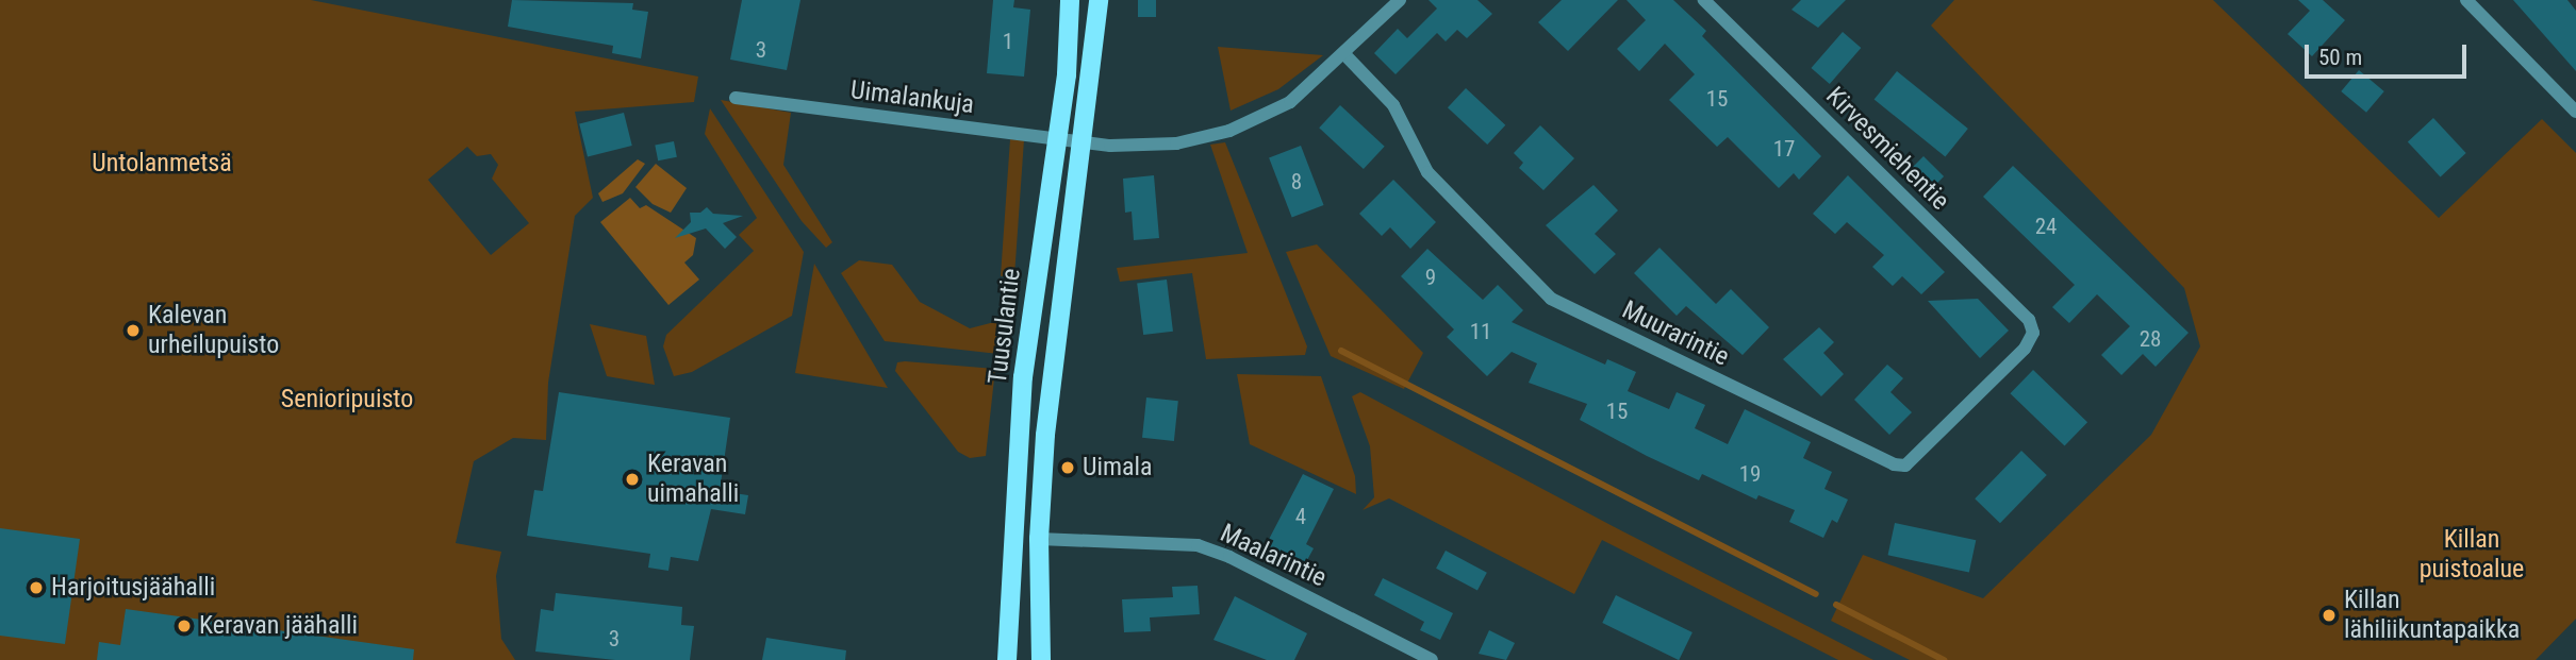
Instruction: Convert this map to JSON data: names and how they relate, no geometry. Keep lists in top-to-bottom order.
{
  "streets": {
    "main road": ["Tuusulantie"],
    "street": [
      "Uimalankuja",
      "Kirvesmiehentie",
      "Muurarintie",
      "Maalarintie"
    ]
  },
  "crossings": [
    ["Uimalankuja", "Tuusulantie"],
    ["Uimalankuja", "Muurarintie"],
    ["Kirvesmiehentie", "Muurarintie"],
    ["Tuusulantie", "Maalarintie"]
  ],
  "parks": ["Untolanmetsä", "Senioripuisto", "Killan puistoalue"],
  "places": [
    "Kalevan urheilupuisto",
    "Uimala",
    "Keravan uimahalli",
    "Harjoitusjäähalli",
    "Killan lähiliikuntapaikka",
    "Keravan jäähalli"
  ],
  "house_numbers": [
    "1",
    "3",
    "15",
    "17",
    "8",
    "24",
    "9",
    "11",
    "28",
    "15",
    "19",
    "4",
    "3"
  ],
  "scale_bar": "50 m"
}
